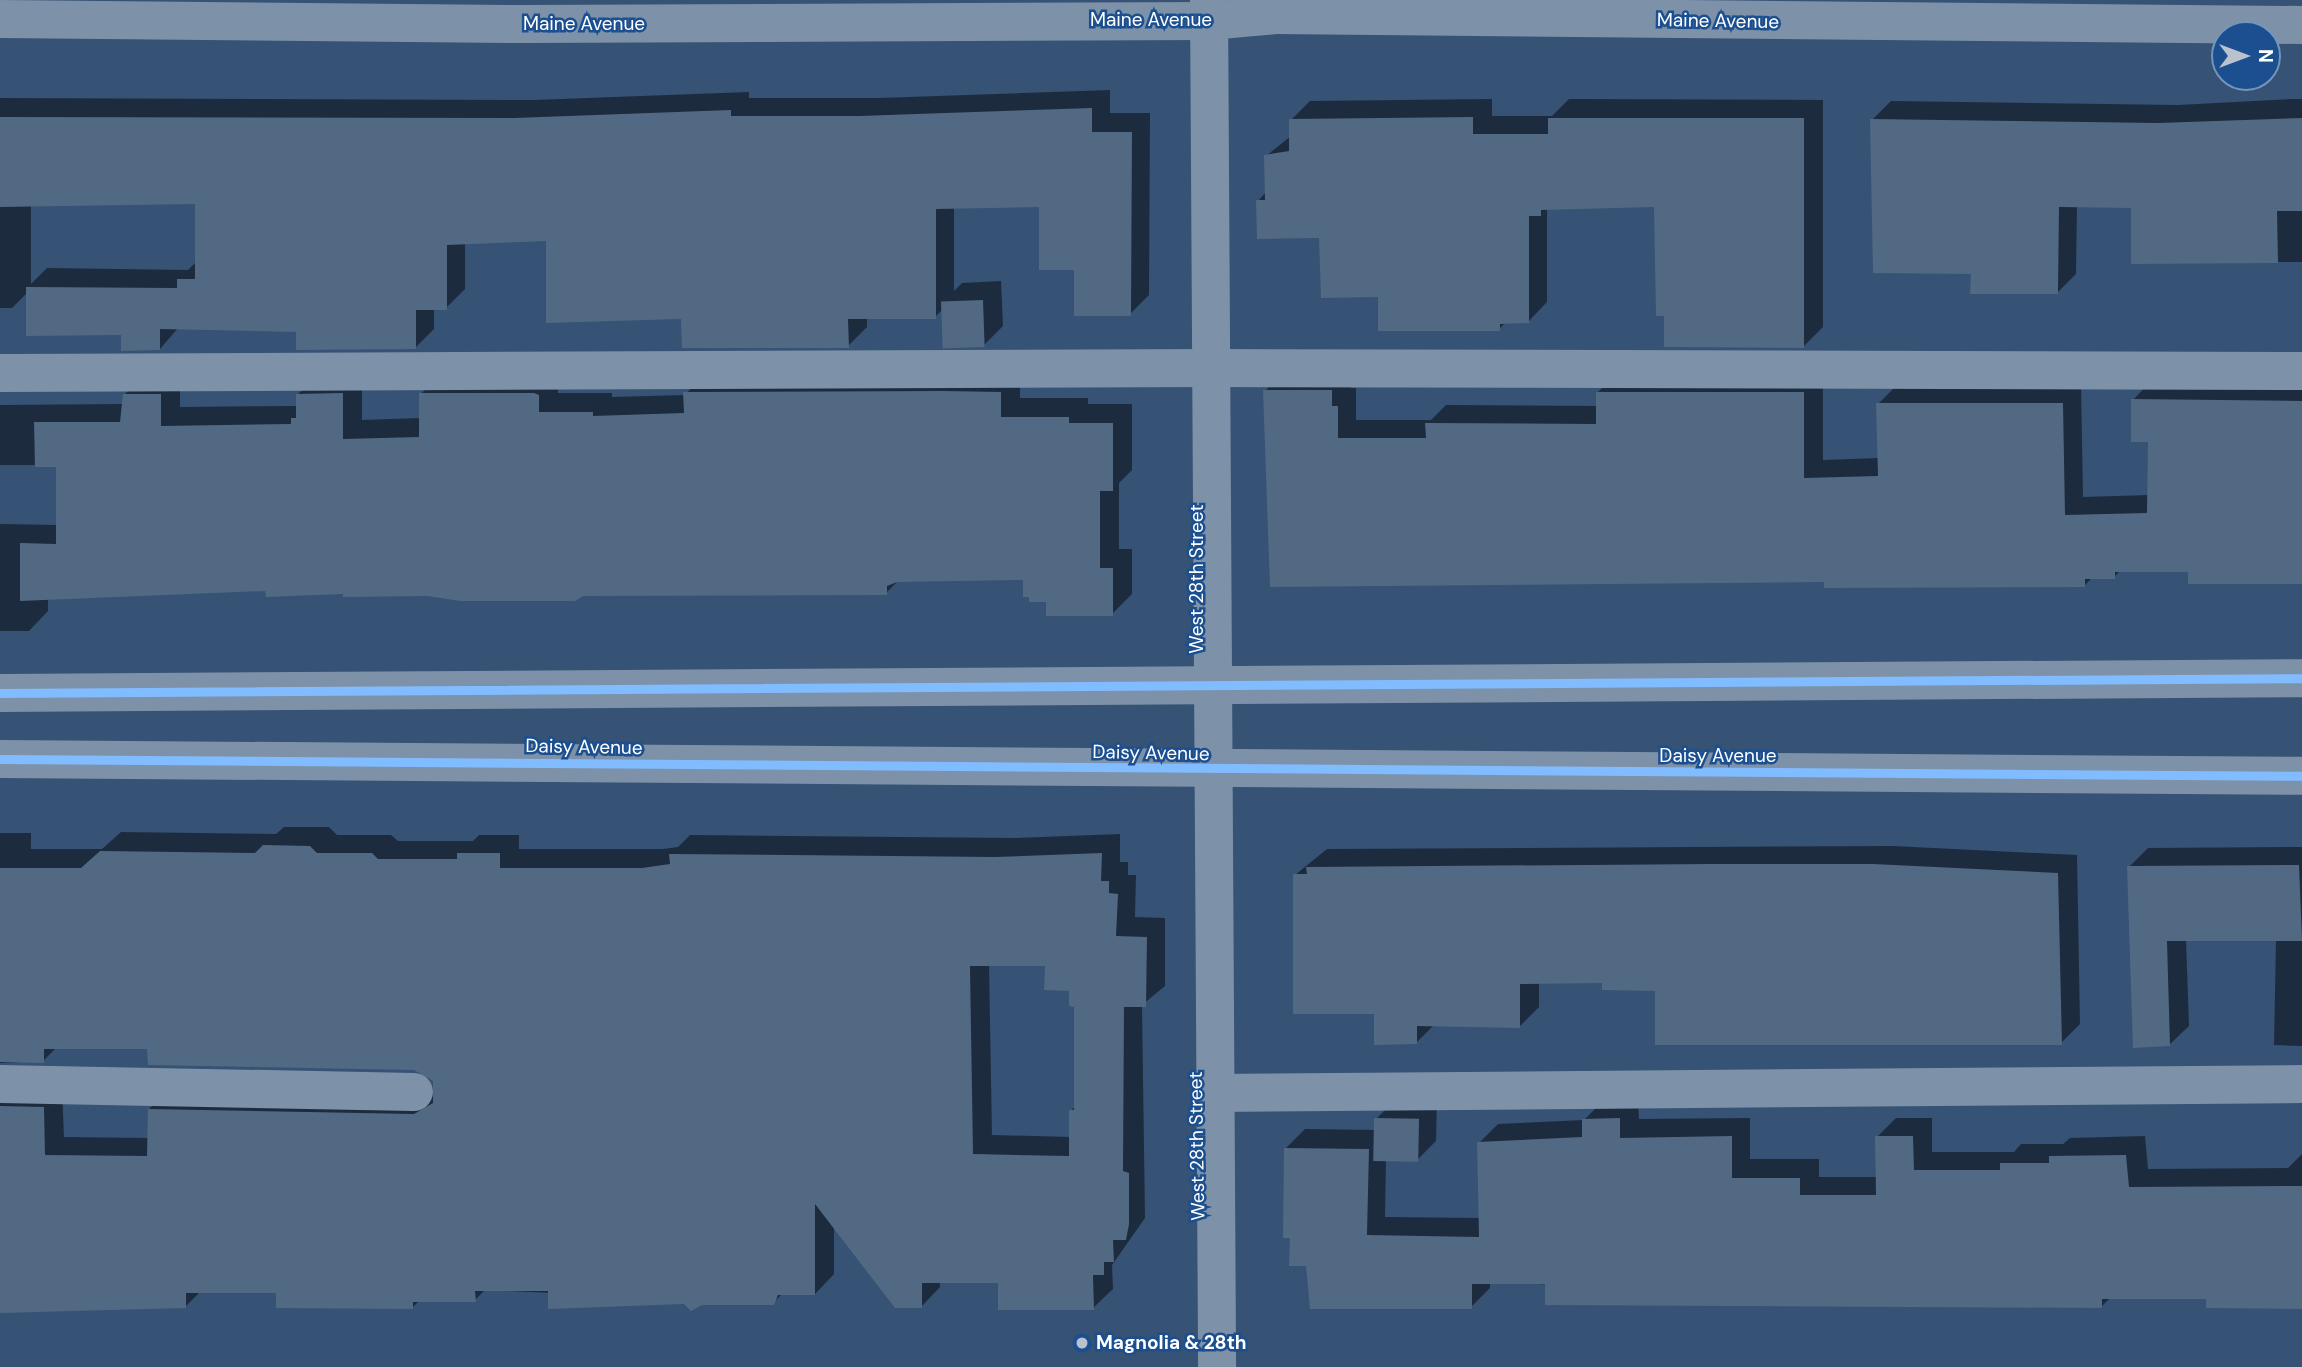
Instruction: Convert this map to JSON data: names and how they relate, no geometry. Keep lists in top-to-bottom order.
{
  "streets": {
    "street": ["Maine Avenue", "West 28th Street", "Daisy Avenue"]
  },
  "crossings": [
    ["Maine Avenue", "West 28th Street"],
    ["West 28th Street", "Daisy Avenue"]
  ],
  "places": ["Magnolia & 28th"],
  "north": "right"
}
